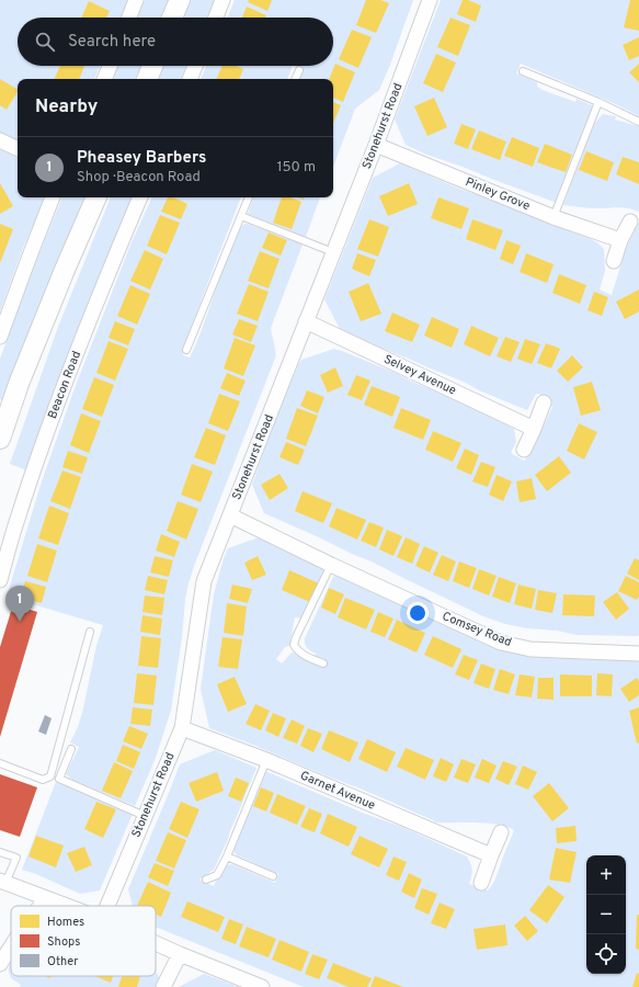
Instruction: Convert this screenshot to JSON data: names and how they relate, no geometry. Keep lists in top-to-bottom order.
{
  "streets": {
    "street": [
      "Stonehurst Road",
      "Pinley Grove",
      "Selvey Avenue",
      "Beacon Road",
      "Comsey Road",
      "Garnet Avenue"
    ]
  },
  "crossings": [
    ["Stonehurst Road", "Pinley Grove"],
    ["Stonehurst Road", "Selvey Avenue"],
    ["Stonehurst Road", "Comsey Road"],
    ["Stonehurst Road", "Garnet Avenue"]
  ],
  "legend": ["Homes", "Shops", "Other"],
  "page": {
    "search": "Search here",
    "heading": "Nearby",
    "list": [
      {
        "mark": "1",
        "name": "Pheasey Barbers",
        "note": "Shop · Beacon Road",
        "value": "150 m"
      }
    ],
    "pins": "1",
    "map_buttons": ["+", "−"]
  }
}
